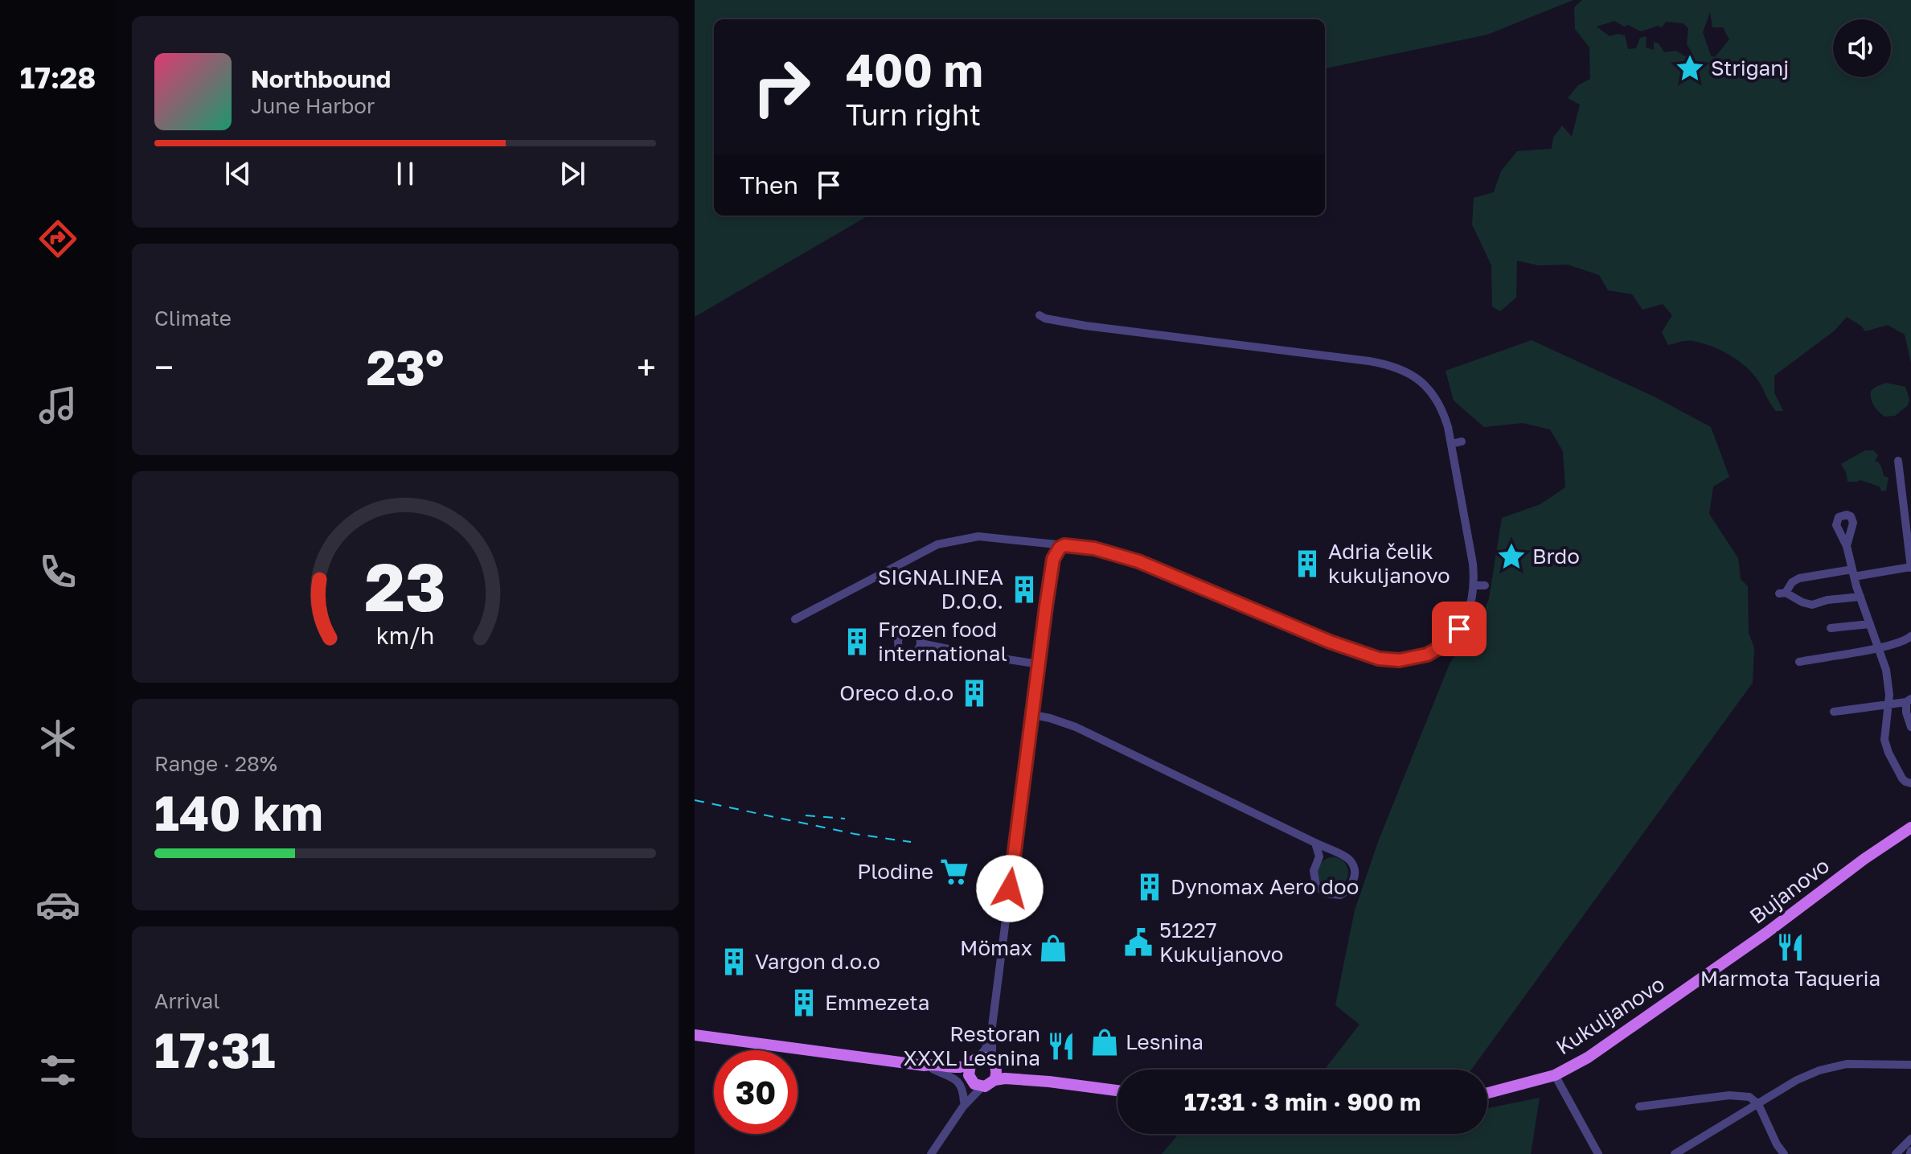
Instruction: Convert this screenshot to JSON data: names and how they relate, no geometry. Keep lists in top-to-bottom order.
{
  "streets": {
    "main road": ["Bujanovo", "Kukuljanovo"]
  },
  "crossings": [
    ["Bujanovo", "Kukuljanovo"]
  ],
  "places": {
    "place": ["Striganj", "Brdo"],
    "building": [
      "Adria čelik kukuljanovo",
      "SIGNALINEA D.O.O.",
      "Frozen food international",
      "Oreco d.o.o",
      "Dynomax Aero doo",
      "Vargon d.o.o",
      "Emmezeta"
    ],
    "supermarket": ["Plodine"],
    "public building": ["51227 Kukuljanovo"],
    "restaurant": ["Marmota Taqueria", "Restoran XXXL Lesnina"],
    "shop": ["Mömax", "Lesnina"]
  },
  "page": {
    "tabs": "17:28",
    "turn": ["400 m", "Turn right"],
    "song": ["Northbound", "June Harbor"],
    "then": "Then",
    "tile": [
      "Climate",
      ["Range · 28%", "140 km"],
      ["Arrival", "17:31"]
    ],
    "heat": ["−", "23°", "+"],
    "limit": "30",
    "trip": "17:31 · 3 min · 900 m",
    "gauge": ["23", "km/h"]
  }
}
